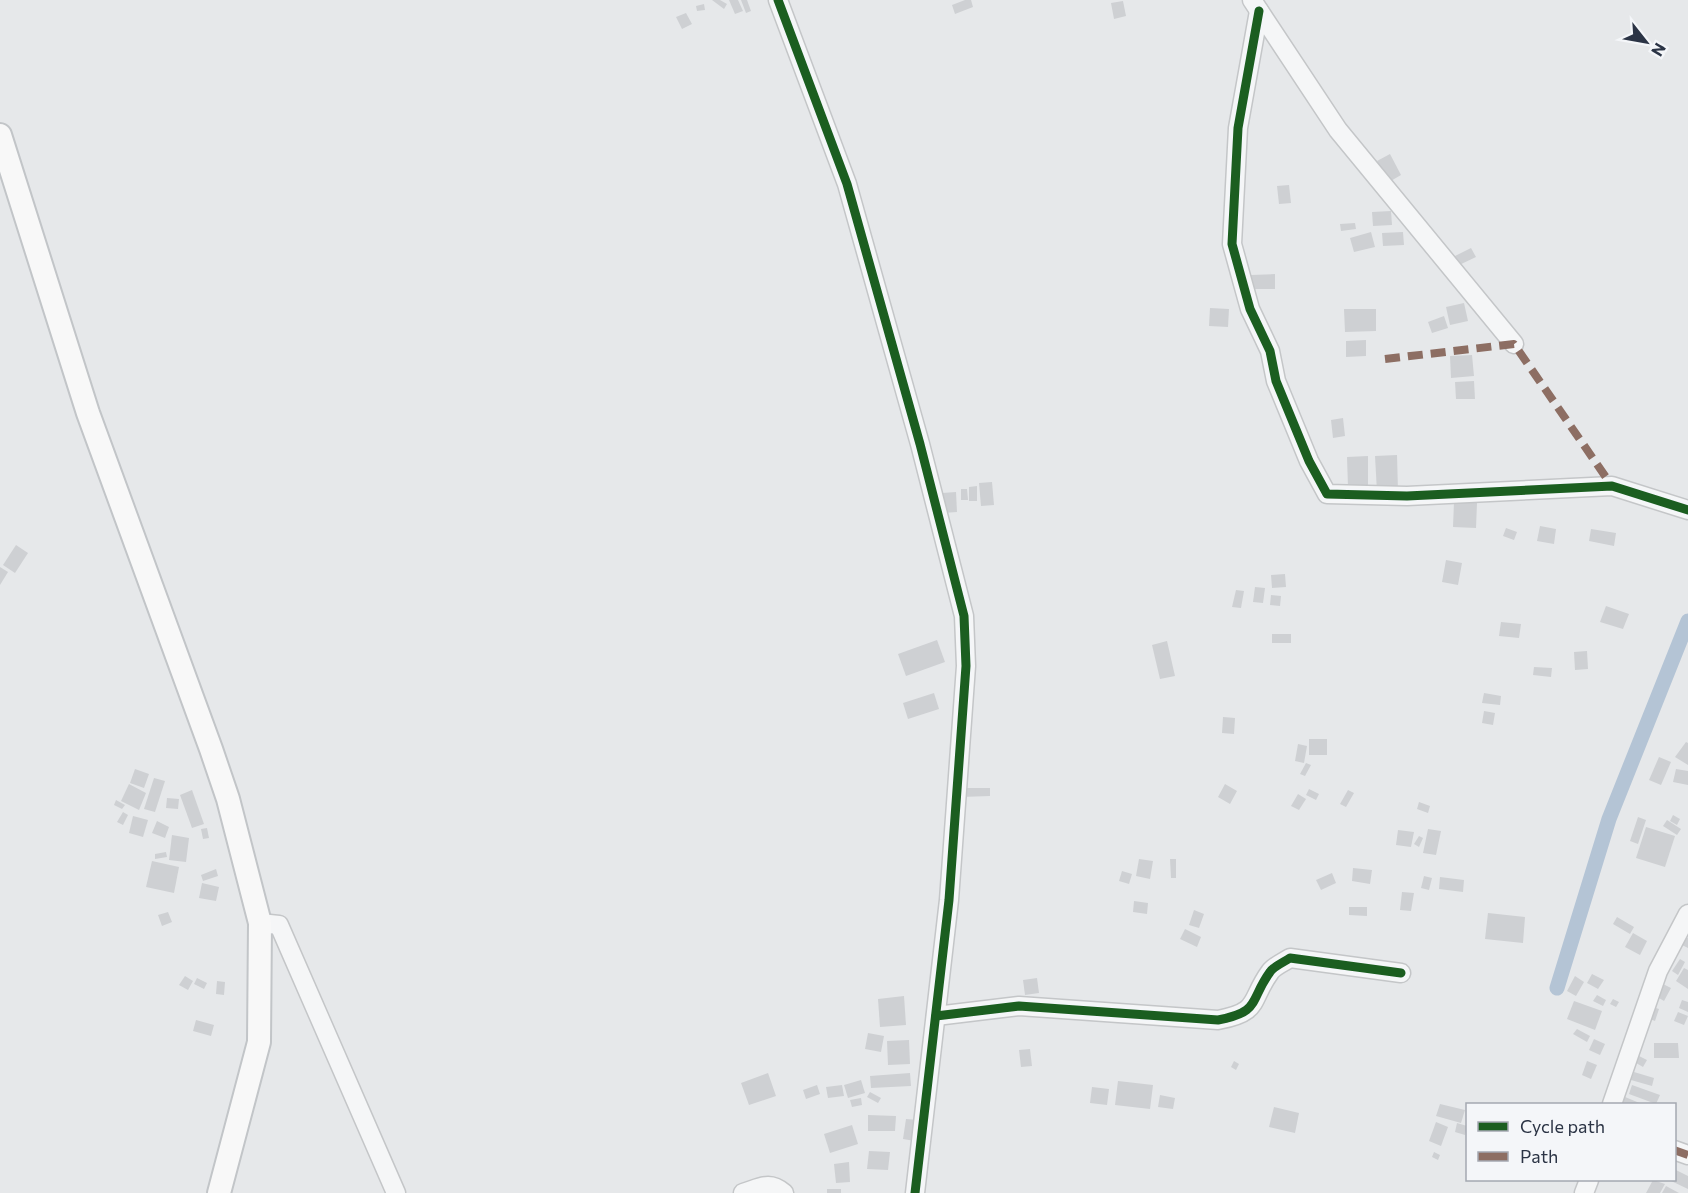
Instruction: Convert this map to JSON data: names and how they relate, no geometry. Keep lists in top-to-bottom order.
{
  "legend": ["Cycle path", "Path"],
  "north": "bottom right"
}
